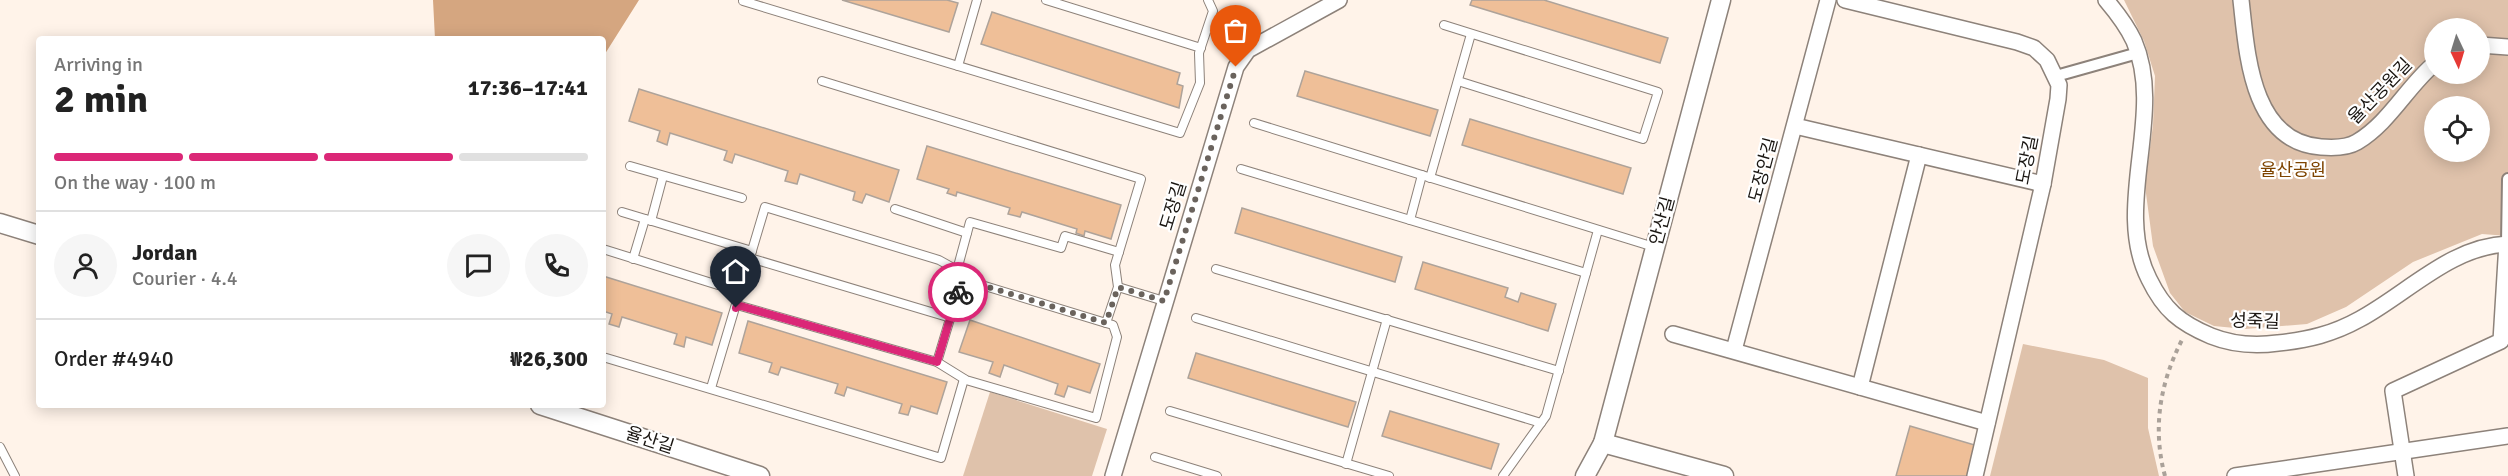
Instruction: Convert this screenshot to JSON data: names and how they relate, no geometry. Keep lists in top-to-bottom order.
{
  "streets": {
    "street": [
      "율산공원길",
      "도장길",
      "도장안길",
      "안산길",
      "성죽길",
      "율산길"
    ]
  },
  "parks": ["율산공원"],
  "north": "bottom",
  "page": {
    "heading": ["2 min", "Arriving in", "17:36–17:41"],
    "panel": [
      "Jordan",
      "Courier · 4.4",
      "Order #4940",
      "₩26,300"
    ],
    "bar": "On the way · 100 m"
  }
}
